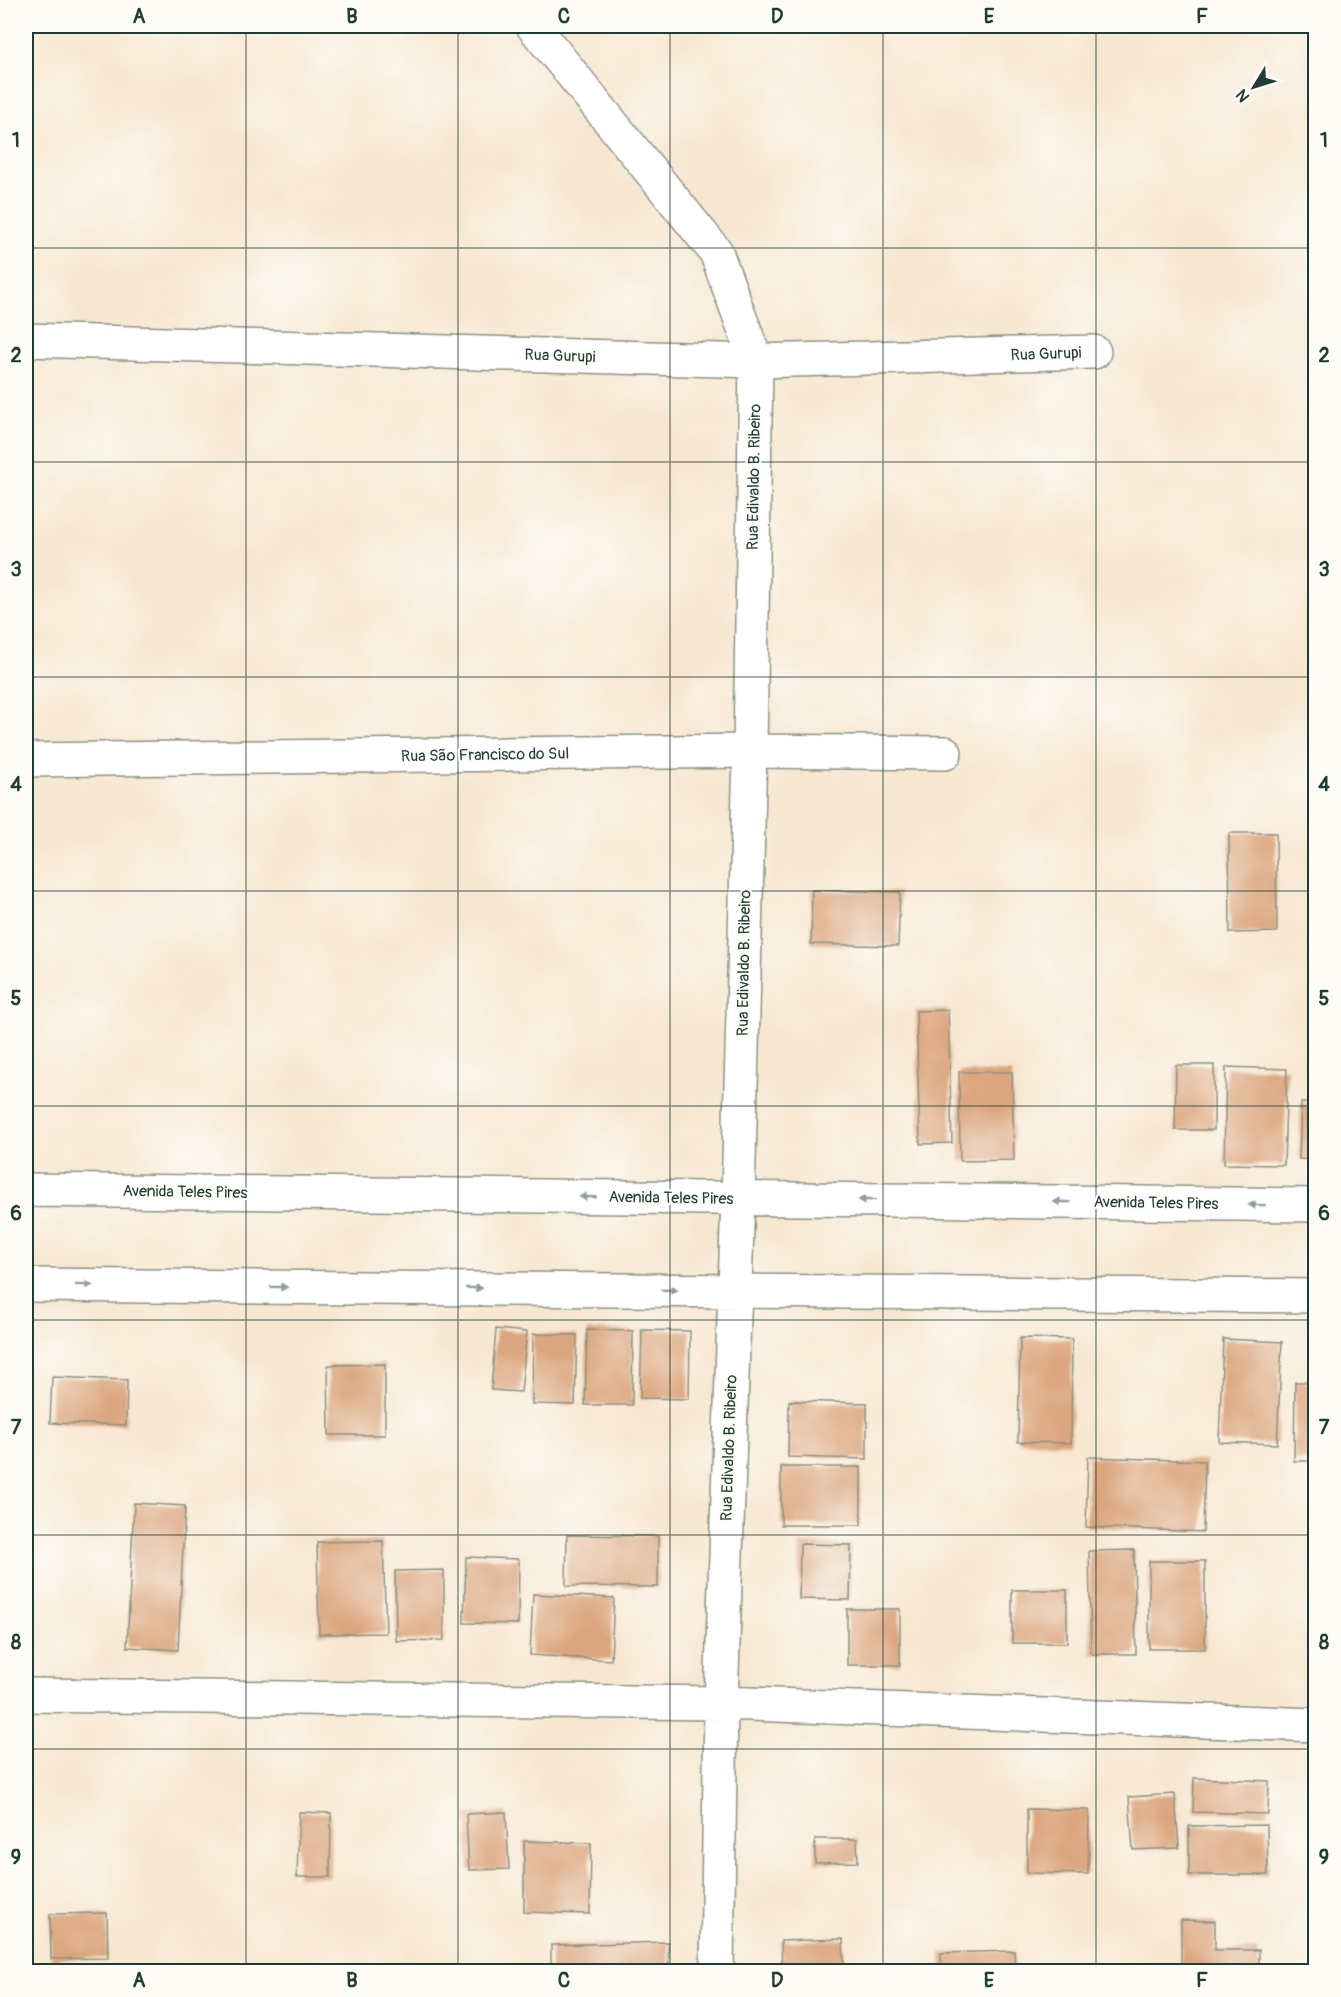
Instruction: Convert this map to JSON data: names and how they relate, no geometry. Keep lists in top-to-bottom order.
{
  "streets": {
    "street": [
      "Rua Gurupi",
      "Rua Edivaldo B. Ribeiro",
      "Rua São Francisco do Sul",
      "Avenida Teles Pires"
    ]
  },
  "crossings": [
    ["Rua Gurupi", "Rua Edivaldo B. Ribeiro"],
    ["Rua Edivaldo B. Ribeiro", "Rua São Francisco do Sul"],
    ["Rua Edivaldo B. Ribeiro", "Avenida Teles Pires"]
  ],
  "north": "bottom left",
  "grid": {
    "columns": [
      "A",
      "B",
      "C",
      "D",
      "E",
      "F"
    ],
    "rows": [
      "1",
      "2",
      "3",
      "4",
      "5",
      "6",
      "7",
      "8",
      "9"
    ]
  }
}
